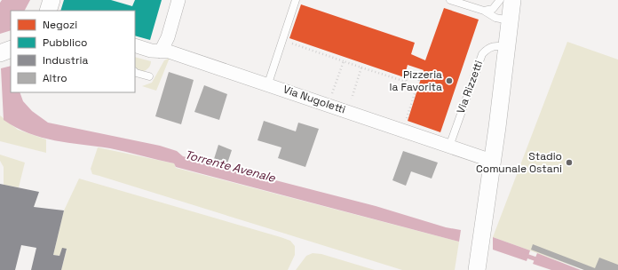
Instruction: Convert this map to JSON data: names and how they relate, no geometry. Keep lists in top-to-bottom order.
{
  "streets": {
    "street": ["Via Nugoletti"],
    "lane": ["Via Rizzetti"]
  },
  "crossings": [
    ["Via Rizzetti", "Via Nugoletti"]
  ],
  "water": ["Torrente Avenale"],
  "places": ["Pizzeria la Favorita", "Stadio Comunale Ostani"],
  "legend": [
    "Negozi",
    "Pubblico",
    "Industria",
    "Altro"
  ]
}
